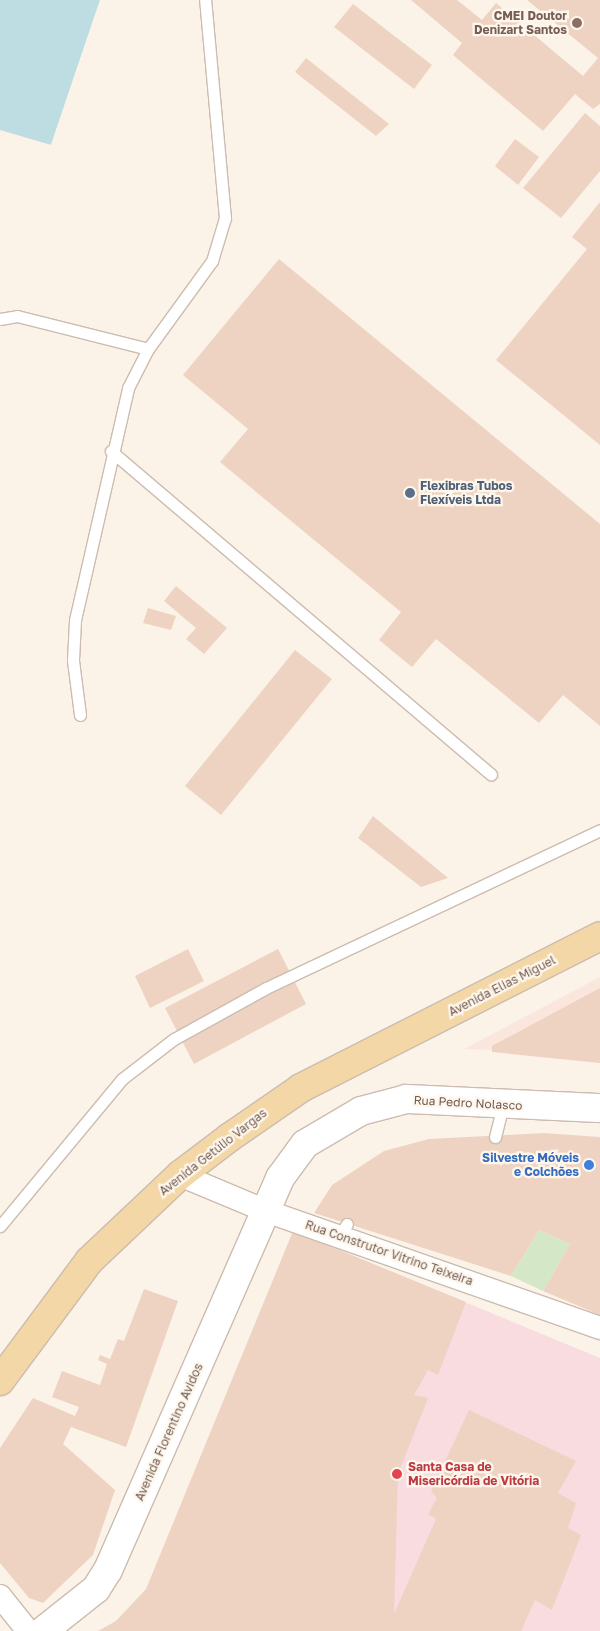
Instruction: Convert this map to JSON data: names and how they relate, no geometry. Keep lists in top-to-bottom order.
{
  "streets": {
    "main road": [
      "Avenida Elias Miguel",
      "Rua Pedro Nolasco",
      "Avenida Getúlio Vargas",
      "Avenida Florentino Avidos"
    ],
    "street": ["Rua Construtor Vitrino Teixeira"]
  },
  "crossings": [
    ["Avenida Elias Miguel", "Avenida Getúlio Vargas"],
    ["Rua Pedro Nolasco", "Rua Construtor Vitrino Teixeira"],
    ["Rua Pedro Nolasco", "Avenida Florentino Avidos"],
    ["Avenida Getúlio Vargas", "Rua Construtor Vitrino Teixeira"],
    ["Rua Construtor Vitrino Teixeira", "Avenida Florentino Avidos"]
  ],
  "places": [
    "CMEI Doutor Denizart Santos",
    "Flexibras Tubos Flexíveis Ltda",
    "Silvestre Móveis e Colchões",
    "Santa Casa de Misericórdia de Vitória"
  ]
}
